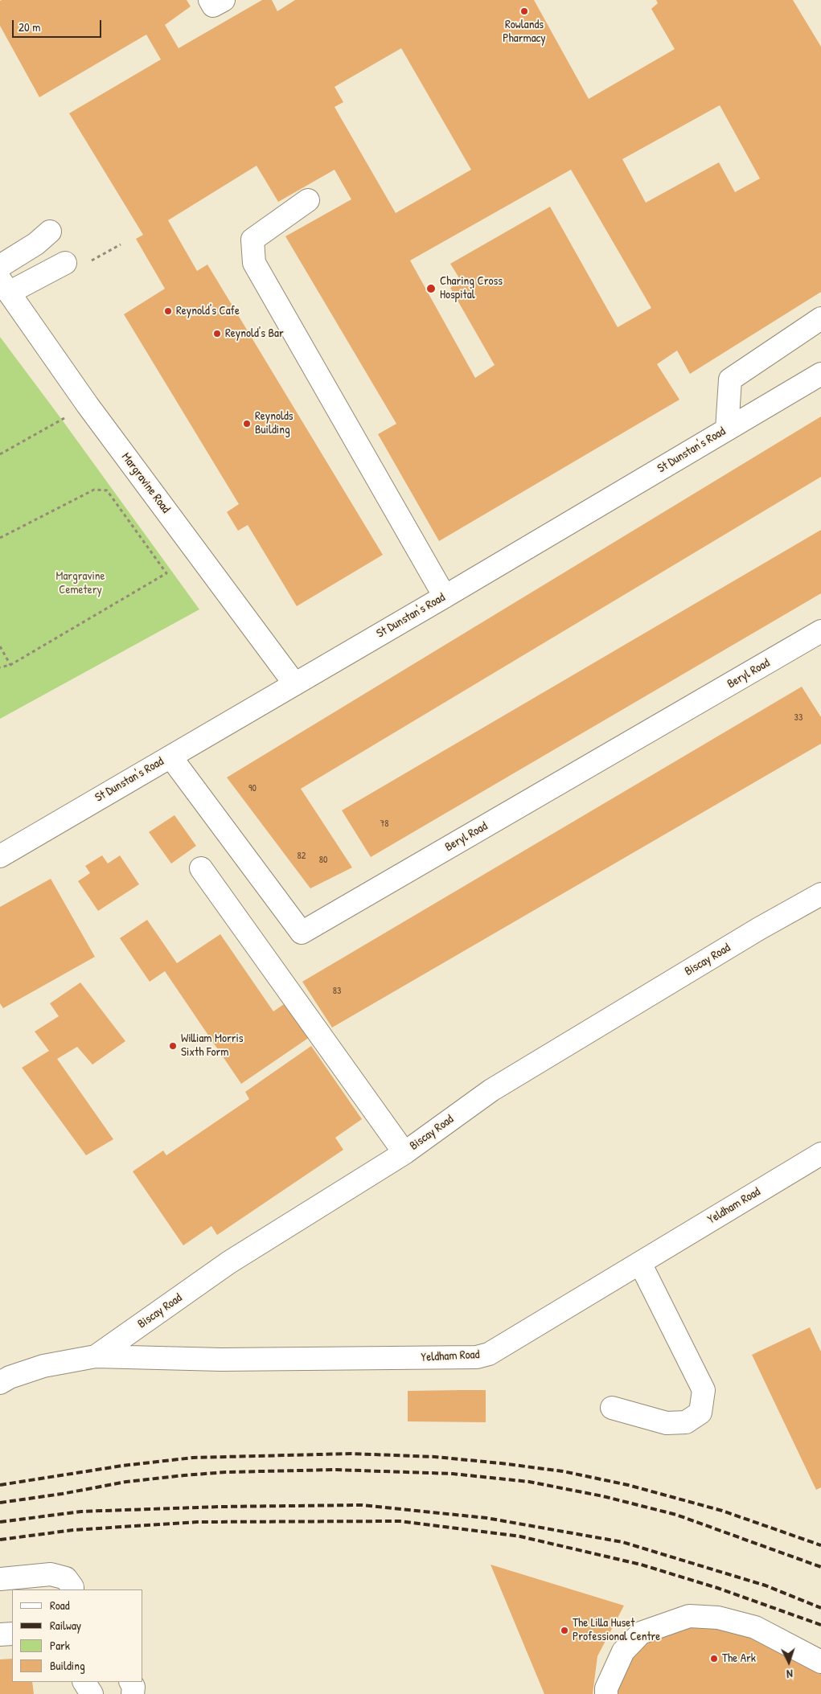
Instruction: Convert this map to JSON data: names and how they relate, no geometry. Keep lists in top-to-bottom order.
{
  "streets": {
    "street": [
      "St Dunstan's Road",
      "Margravine Road",
      "Beryl Road",
      "Biscay Road",
      "Yeldham Road"
    ]
  },
  "crossings": [
    ["St Dunstan's Road", "Margravine Road"],
    ["St Dunstan's Road", "Beryl Road"],
    ["Biscay Road", "Yeldham Road"]
  ],
  "parks": ["Margravine Cemetery"],
  "places": [
    "Rowlands Pharmacy",
    "Charing Cross Hospital",
    "Reynold's Cafe",
    "Reynold's Bar",
    "Reynolds Building",
    "William Morris Sixth Form",
    "The Lilla Huset Professional Centre",
    "The Ark"
  ],
  "house_numbers": [
    "33",
    "90",
    "78",
    "82",
    "80",
    "83"
  ],
  "legend": [
    "Road",
    "Railway",
    "Park",
    "Building"
  ],
  "scale_bar": "20 m",
  "north": "bottom"
}
